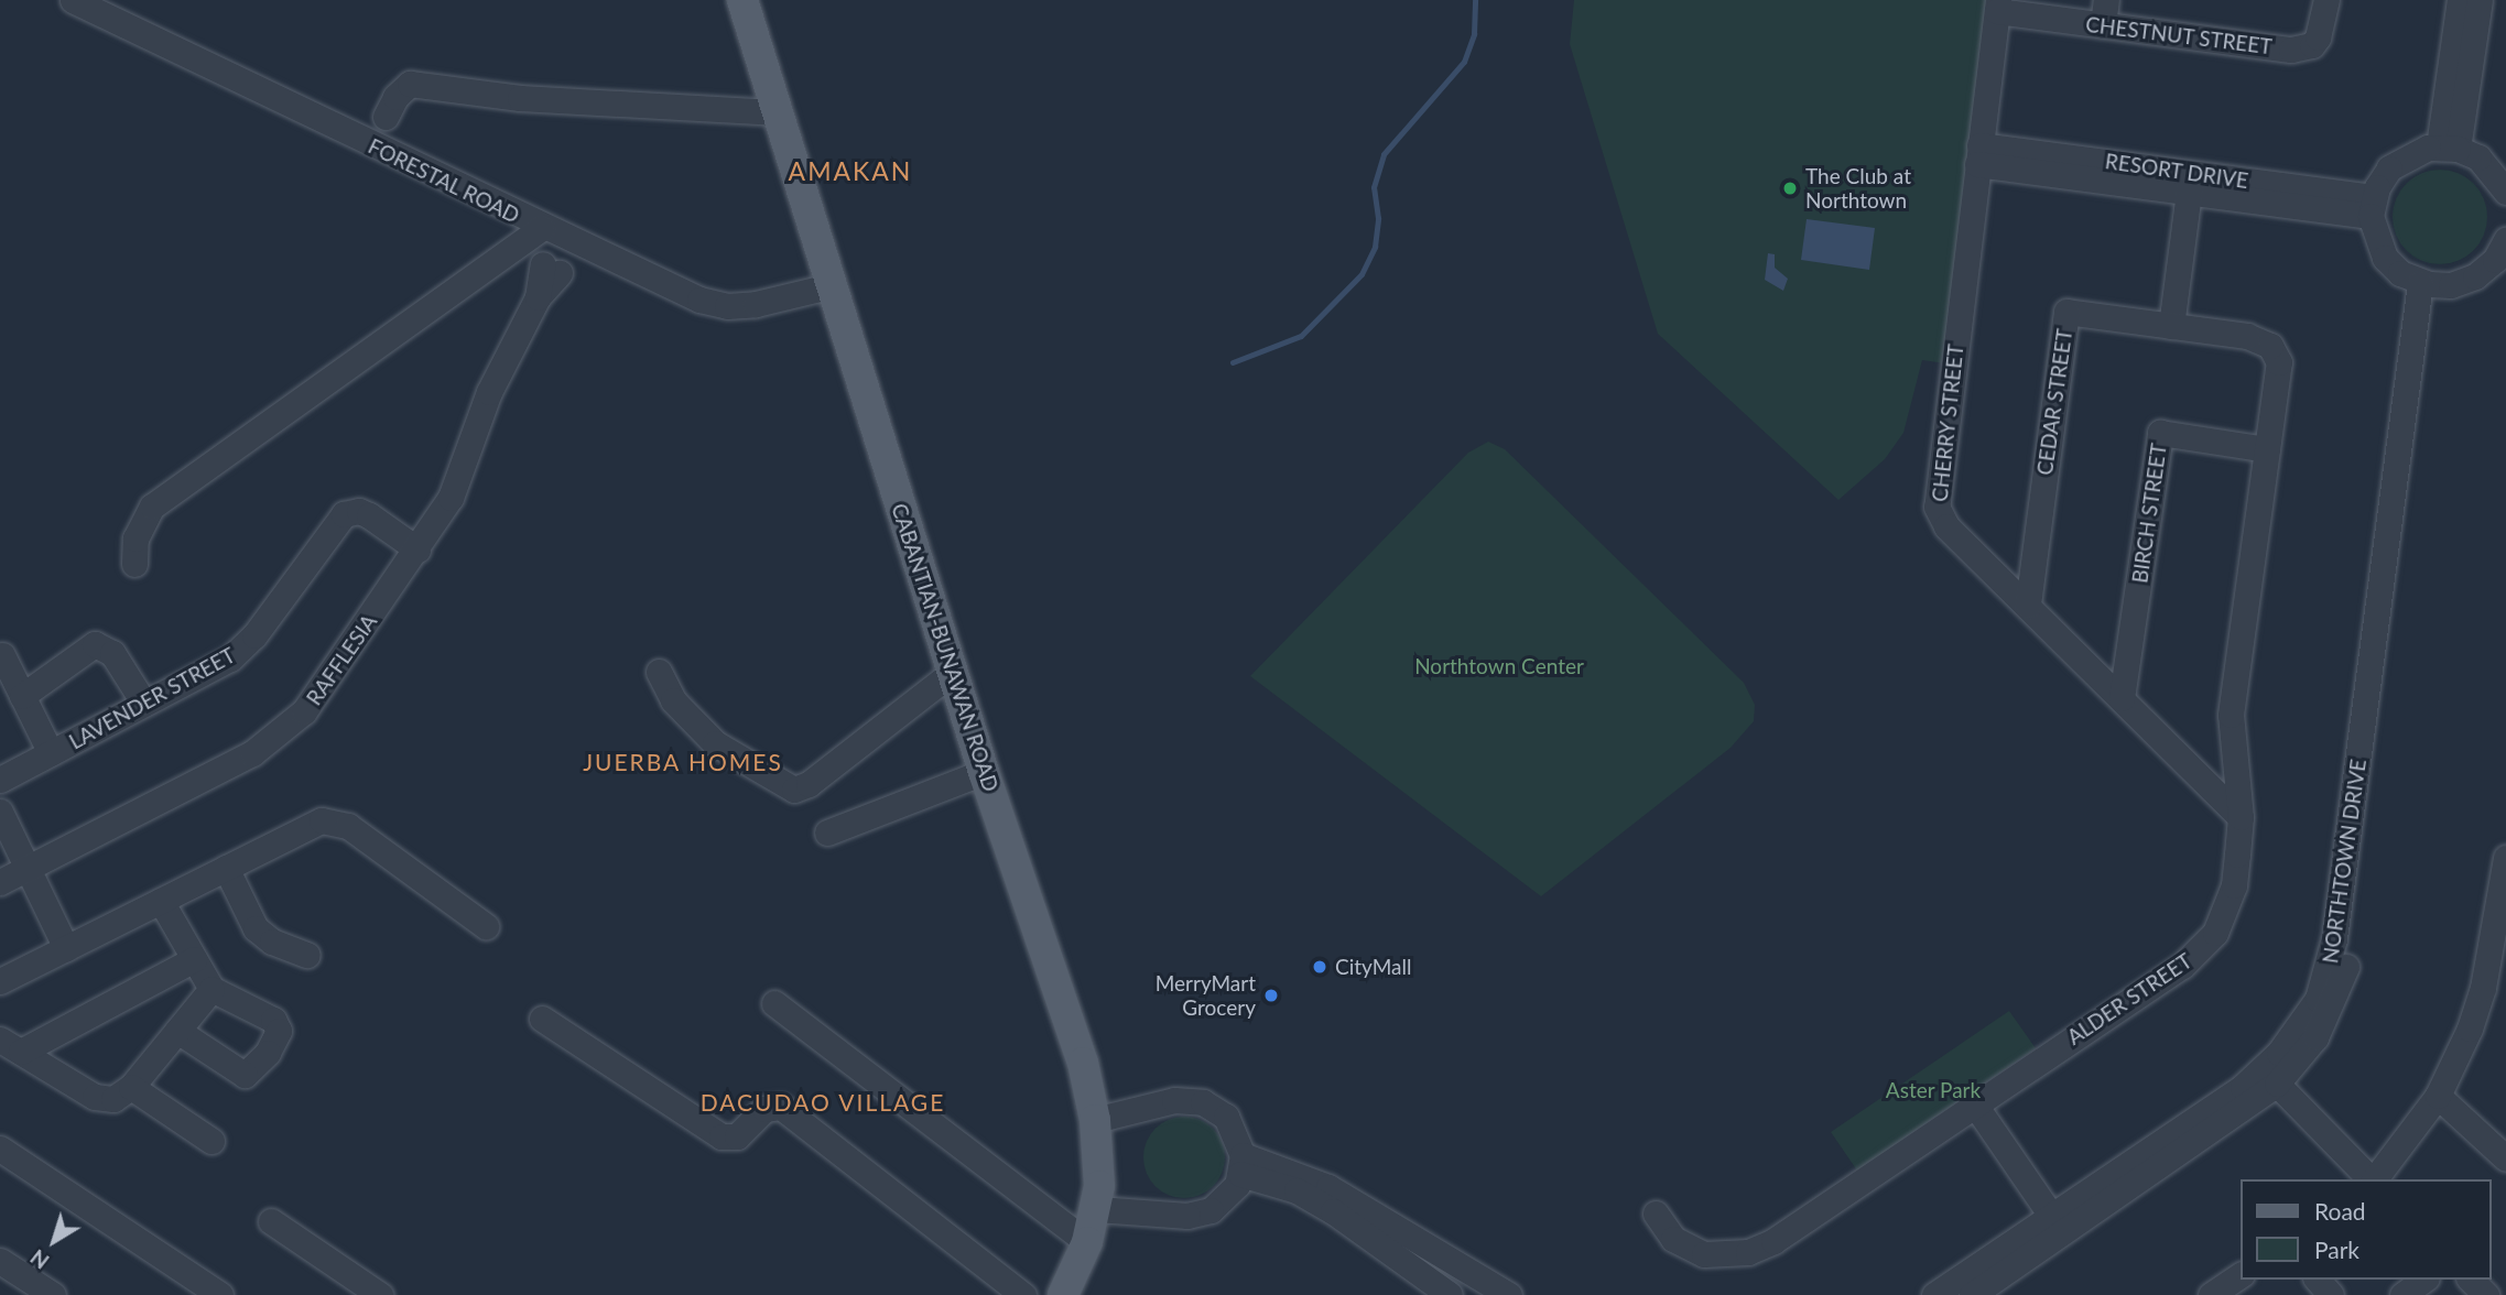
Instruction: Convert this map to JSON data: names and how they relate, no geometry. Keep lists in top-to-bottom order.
{
  "streets": {
    "main road": ["CABANTIAN-BUNAWAN ROAD"],
    "street": [
      "CHESTNUT STREET",
      "RESORT DRIVE",
      "FORESTAL ROAD",
      "CEDAR STREET",
      "CHERRY STREET",
      "BIRCH STREET",
      "RAFFLESIA",
      "LAVENDER STREET",
      "NORTHTOWN DRIVE",
      "ALDER STREET"
    ]
  },
  "crossings": [
    ["CHESTNUT STREET", "CHERRY STREET"],
    ["RESORT DRIVE", "CHERRY STREET"],
    ["FORESTAL ROAD", "CABANTIAN-BUNAWAN ROAD"],
    ["FORESTAL ROAD", "RAFFLESIA"],
    ["CEDAR STREET", "CHERRY STREET"],
    ["CEDAR STREET", "ALDER STREET"],
    ["CHERRY STREET", "BIRCH STREET"],
    ["CHERRY STREET", "ALDER STREET"],
    ["BIRCH STREET", "ALDER STREET"],
    ["RAFFLESIA", "LAVENDER STREET"]
  ],
  "districts": ["AMAKAN", "JUERBA HOMES", "DACUDAO VILLAGE"],
  "parks": ["Northtown Center", "Aster Park"],
  "places": ["The Club at Northtown", "CityMall", "MerryMart Grocery"],
  "legend": ["Road", "Park"],
  "north": "bottom left"
}
